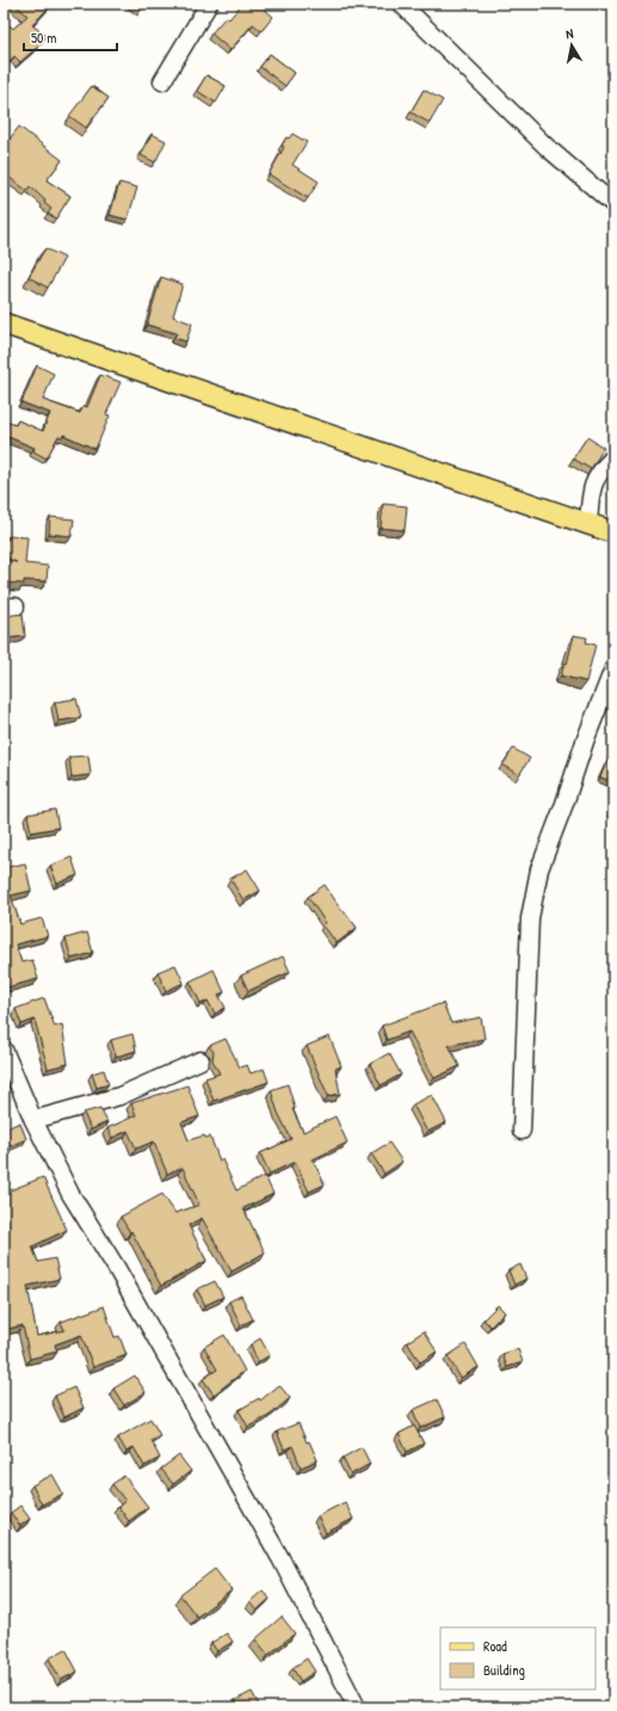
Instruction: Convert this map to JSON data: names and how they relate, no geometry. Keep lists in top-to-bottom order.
{
  "legend": ["Road", "Building"],
  "scale_bar": "50 m",
  "north": "top"
}
